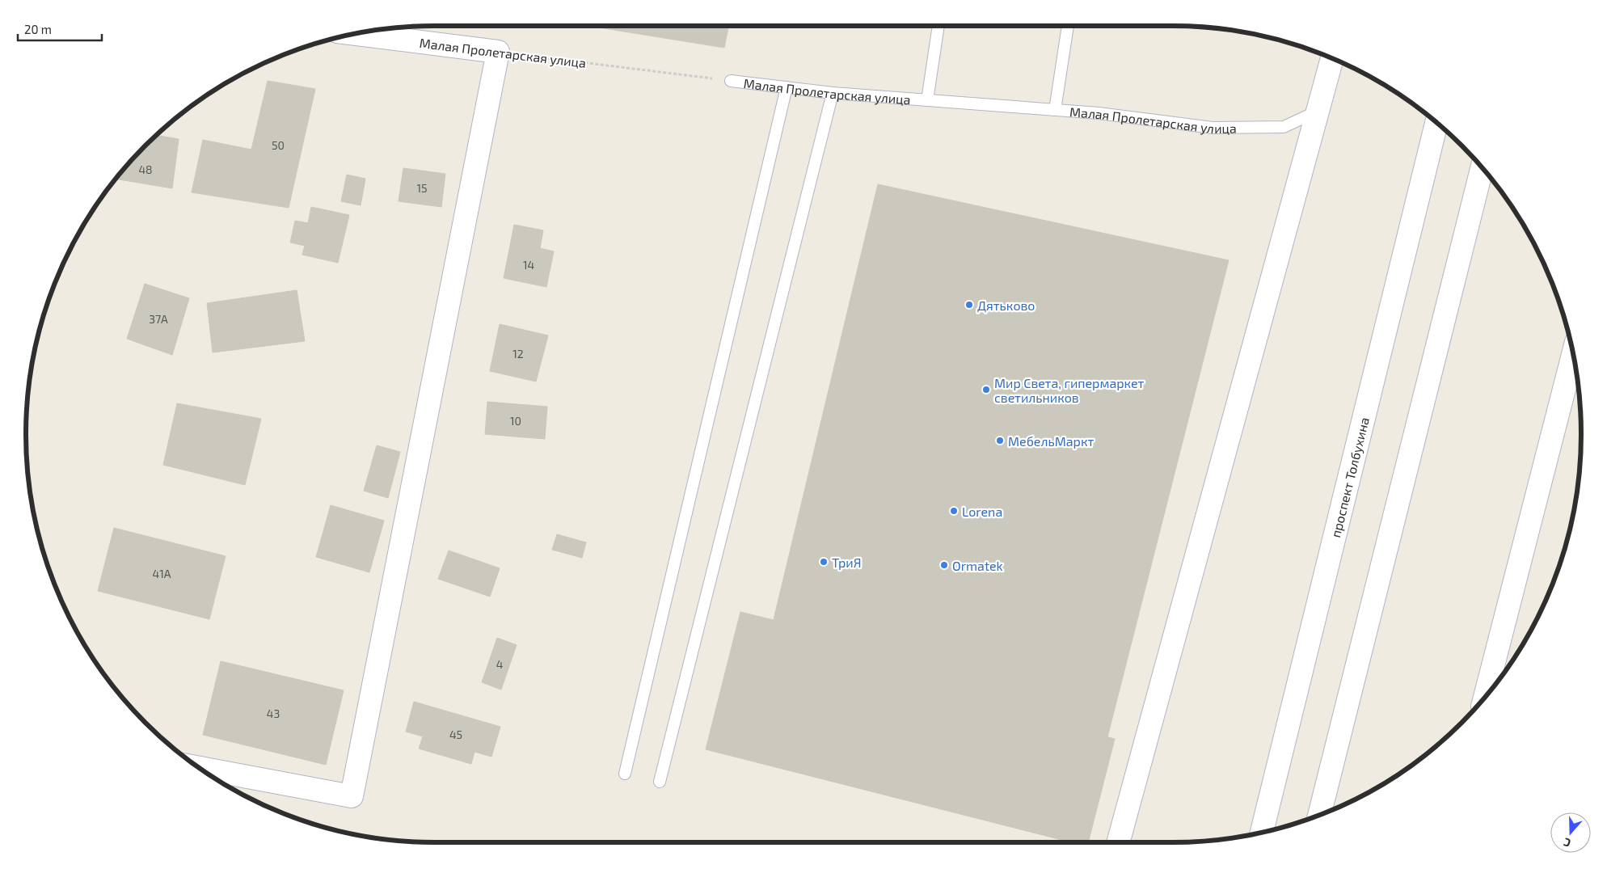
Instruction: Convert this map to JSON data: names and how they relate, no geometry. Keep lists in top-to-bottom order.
{
  "streets": {
    "street": ["Малая Пролетарская улица", "проспект Толбухина"]
  },
  "places": [
    "Дятьково",
    "Мир Света, гипермаркет светильников",
    "МебельМаркт",
    "Lorena",
    "ТриЯ",
    "Ormatek"
  ],
  "house_numbers": [
    "50",
    "48",
    "15",
    "14",
    "37А",
    "12",
    "10",
    "41А",
    "4",
    "43",
    "45"
  ],
  "scale_bar": "20 m",
  "north": "bottom"
}
